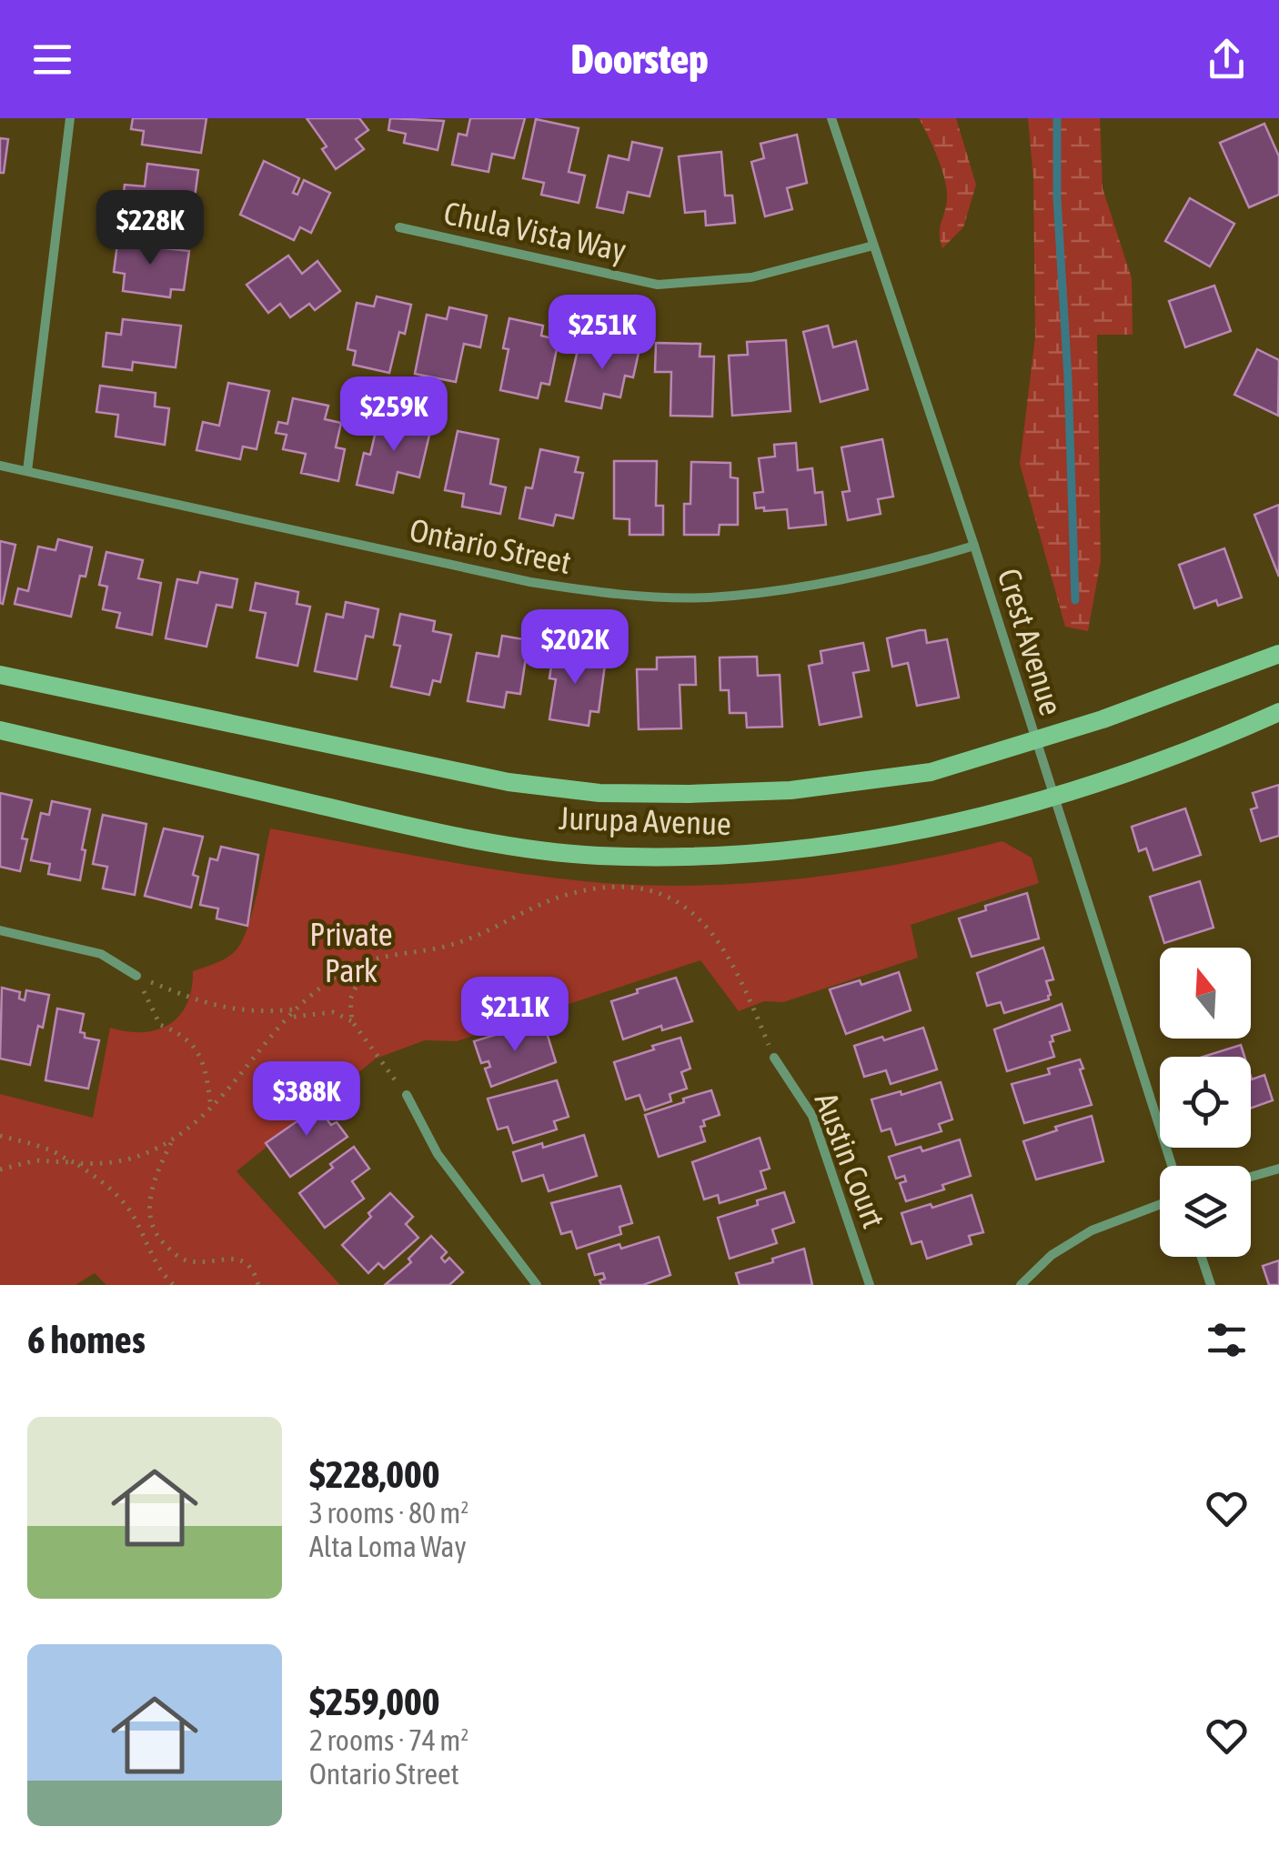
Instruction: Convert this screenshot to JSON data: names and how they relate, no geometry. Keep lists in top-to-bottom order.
{
  "streets": {
    "main road": ["Jurupa Avenue"],
    "street": [
      "Chula Vista Way",
      "Ontario Street",
      "Crest Avenue",
      "Austin Court"
    ]
  },
  "crossings": [
    ["Chula Vista Way", "Crest Avenue"],
    ["Ontario Street", "Crest Avenue"],
    ["Crest Avenue", "Jurupa Avenue"]
  ],
  "parks": ["Private Park"],
  "north": "top",
  "page": {
    "header": "Doorstep",
    "price": [
      "$228K",
      "$251K",
      "$259K",
      "$202K",
      "$211K",
      "$388K"
    ],
    "heading": "6 homes",
    "list": [
      {
        "name": "$228,000",
        "note": "3 rooms · 80 m² · Alta Loma Way"
      },
      {
        "name": "$259,000",
        "note": "2 rooms · 74 m² · Ontario Street"
      }
    ]
  }
}
